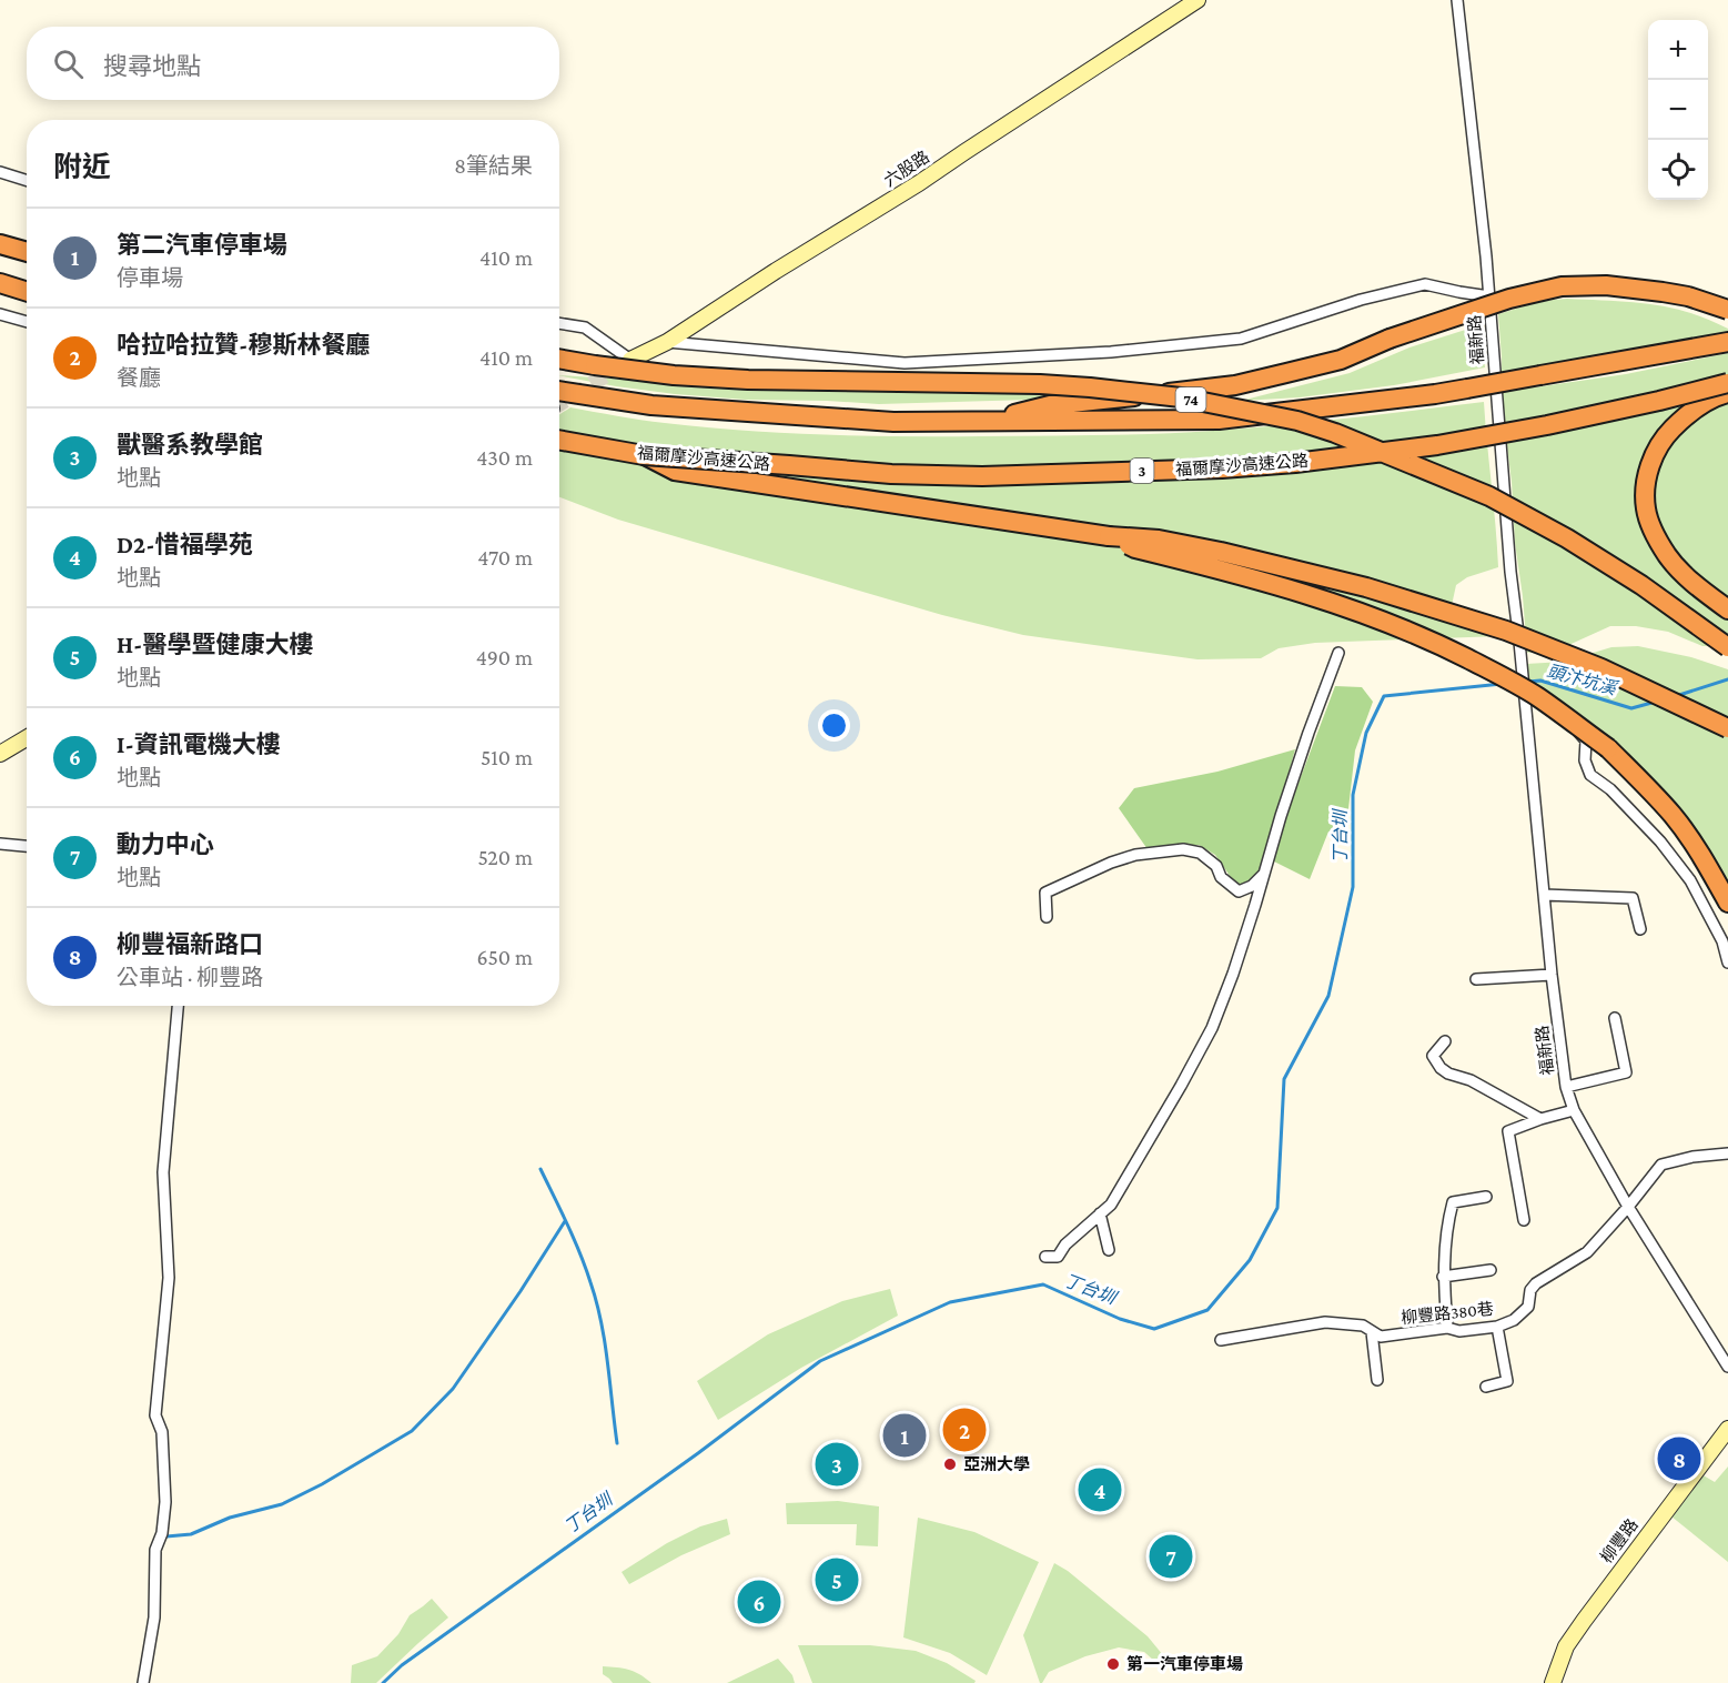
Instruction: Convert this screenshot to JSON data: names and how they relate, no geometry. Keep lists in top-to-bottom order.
{
  "streets": {
    "highway": ["74", "福爾摩沙高速公路", "3"],
    "street": [
      "六股路",
      "福新路",
      "柳豐路380巷",
      "柳豐路"
    ]
  },
  "crossings": [
    ["福新路", "柳豐路380巷"]
  ],
  "water": ["頭汴坑溪", "丁台圳"],
  "places": ["亞洲大學", "第一汽車停車場"],
  "page": {
    "map_buttons": ["+", "−"],
    "search": "搜尋地點",
    "heading": ["附近", "8筆結果"],
    "list": [
      {
        "mark": "1",
        "name": "第二汽車停車場",
        "note": "停車場",
        "value": "410 m"
      },
      {
        "mark": "2",
        "name": "哈拉哈拉贊-穆斯林餐廳",
        "note": "餐廳",
        "value": "410 m"
      },
      {
        "mark": "3",
        "name": "獸醫系教學館",
        "note": "地點",
        "value": "430 m"
      },
      {
        "mark": "4",
        "name": "D2-惜福學苑",
        "note": "地點",
        "value": "470 m"
      },
      {
        "mark": "5",
        "name": "H-醫學暨健康大樓",
        "note": "地點",
        "value": "490 m"
      },
      {
        "mark": "6",
        "name": "I-資訊電機大樓",
        "note": "地點",
        "value": "510 m"
      },
      {
        "mark": "7",
        "name": "動力中心",
        "note": "地點",
        "value": "520 m"
      },
      {
        "mark": "8",
        "name": "柳豐福新路口",
        "note": "公車站 · 柳豐路",
        "value": "650 m"
      }
    ],
    "pins": [
      "2",
      "1",
      "8",
      "3",
      "4",
      "7",
      "5",
      "6"
    ]
  }
}
